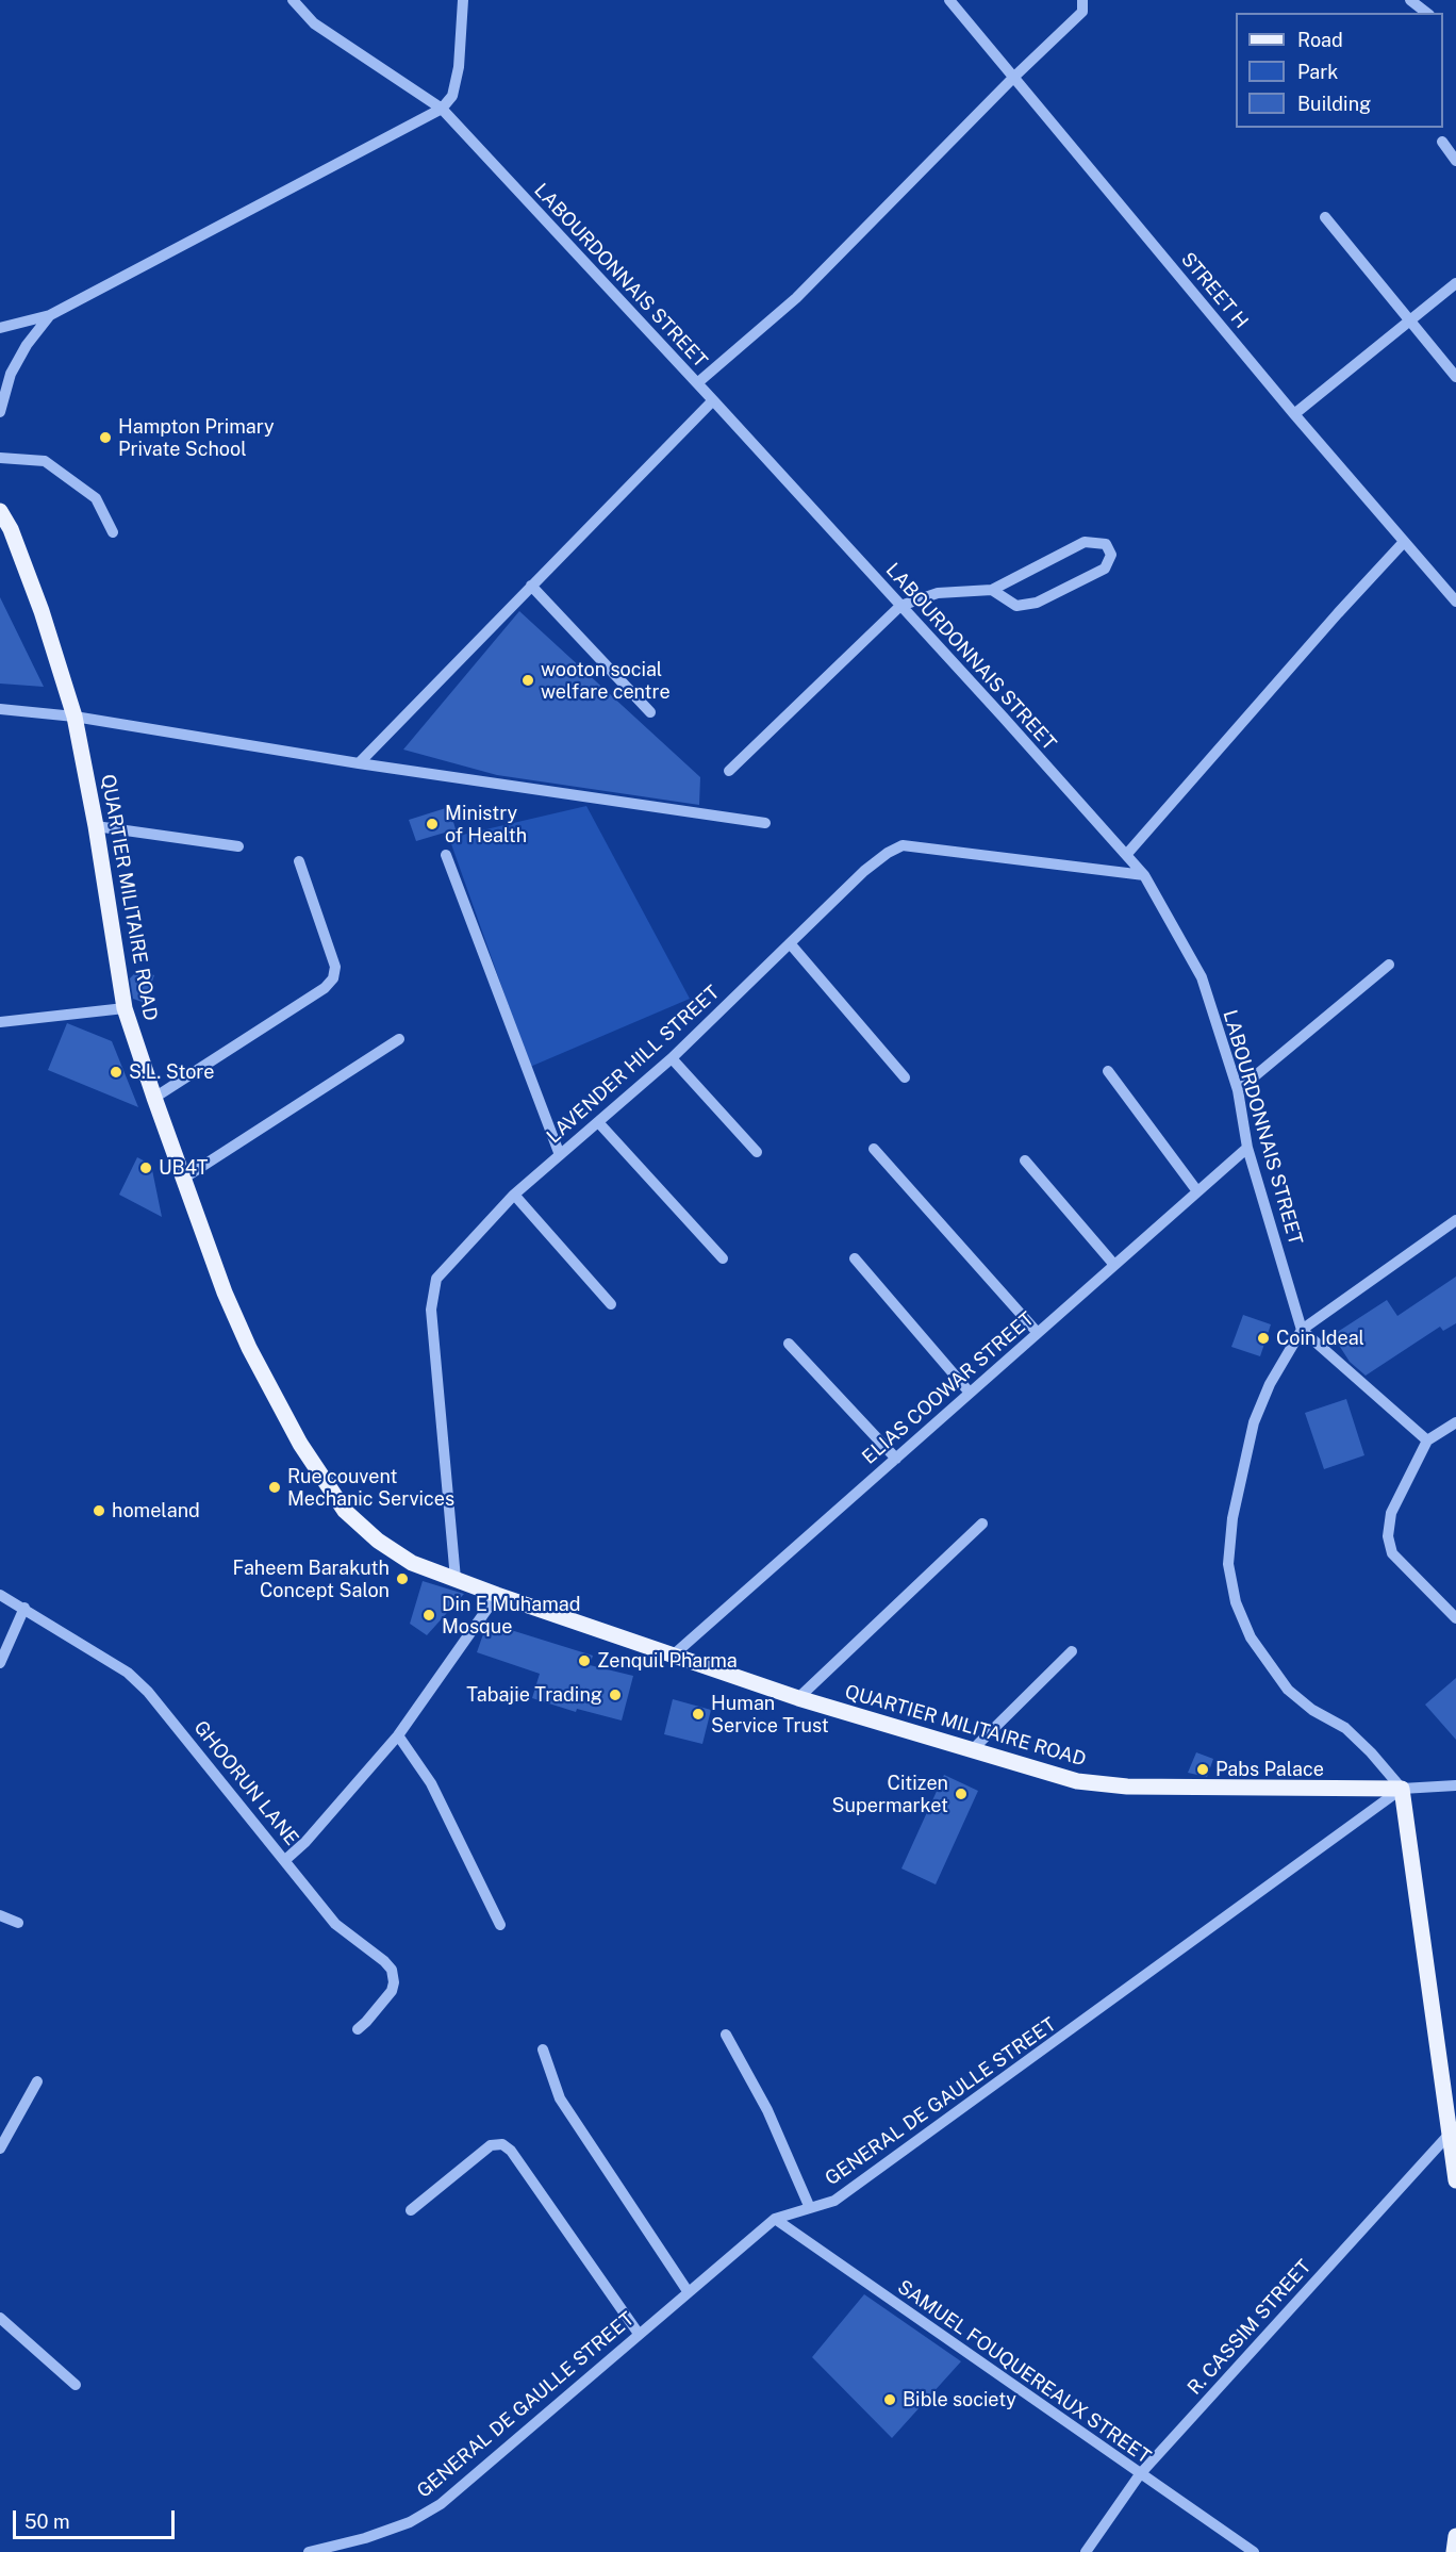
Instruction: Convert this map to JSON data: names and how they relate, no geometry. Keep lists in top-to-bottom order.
{
  "streets": {
    "main road": ["QUARTIER MILITAIRE ROAD"],
    "street": [
      "LABOURDONNAIS STREET",
      "STREET H",
      "LAVENDER HILL STREET",
      "ELIAS COOWAR STREET",
      "GHOORUN LANE",
      "GENERAL DE GAULLE STREET",
      "R. CASSIM STREET",
      "SAMUEL FOUQUEREAUX STREET"
    ]
  },
  "crossings": [
    ["LABOURDONNAIS STREET", "LAVENDER HILL STREET"],
    ["LABOURDONNAIS STREET", "ELIAS COOWAR STREET"],
    ["QUARTIER MILITAIRE ROAD", "LAVENDER HILL STREET"],
    ["QUARTIER MILITAIRE ROAD", "ELIAS COOWAR STREET"],
    ["QUARTIER MILITAIRE ROAD", "GENERAL DE GAULLE STREET"],
    ["GENERAL DE GAULLE STREET", "SAMUEL FOUQUEREAUX STREET"],
    ["R. CASSIM STREET", "SAMUEL FOUQUEREAUX STREET"]
  ],
  "places": [
    "Hampton Primary Private School",
    "wooton social welfare centre",
    "Ministry of Health",
    "S.L. Store",
    "UB4T",
    "Coin Ideal",
    "Rue couvent Mechanic Services",
    "homeland",
    "Faheem Barakuth Concept Salon",
    "Din E Muhamad Mosque",
    "Zenquil Pharma",
    "Tabajie Trading",
    "Human Service Trust",
    "Pabs Palace",
    "Citizen Supermarket",
    "Bible society"
  ],
  "legend": ["Road", "Park", "Building"],
  "scale_bar": "50 m"
}
